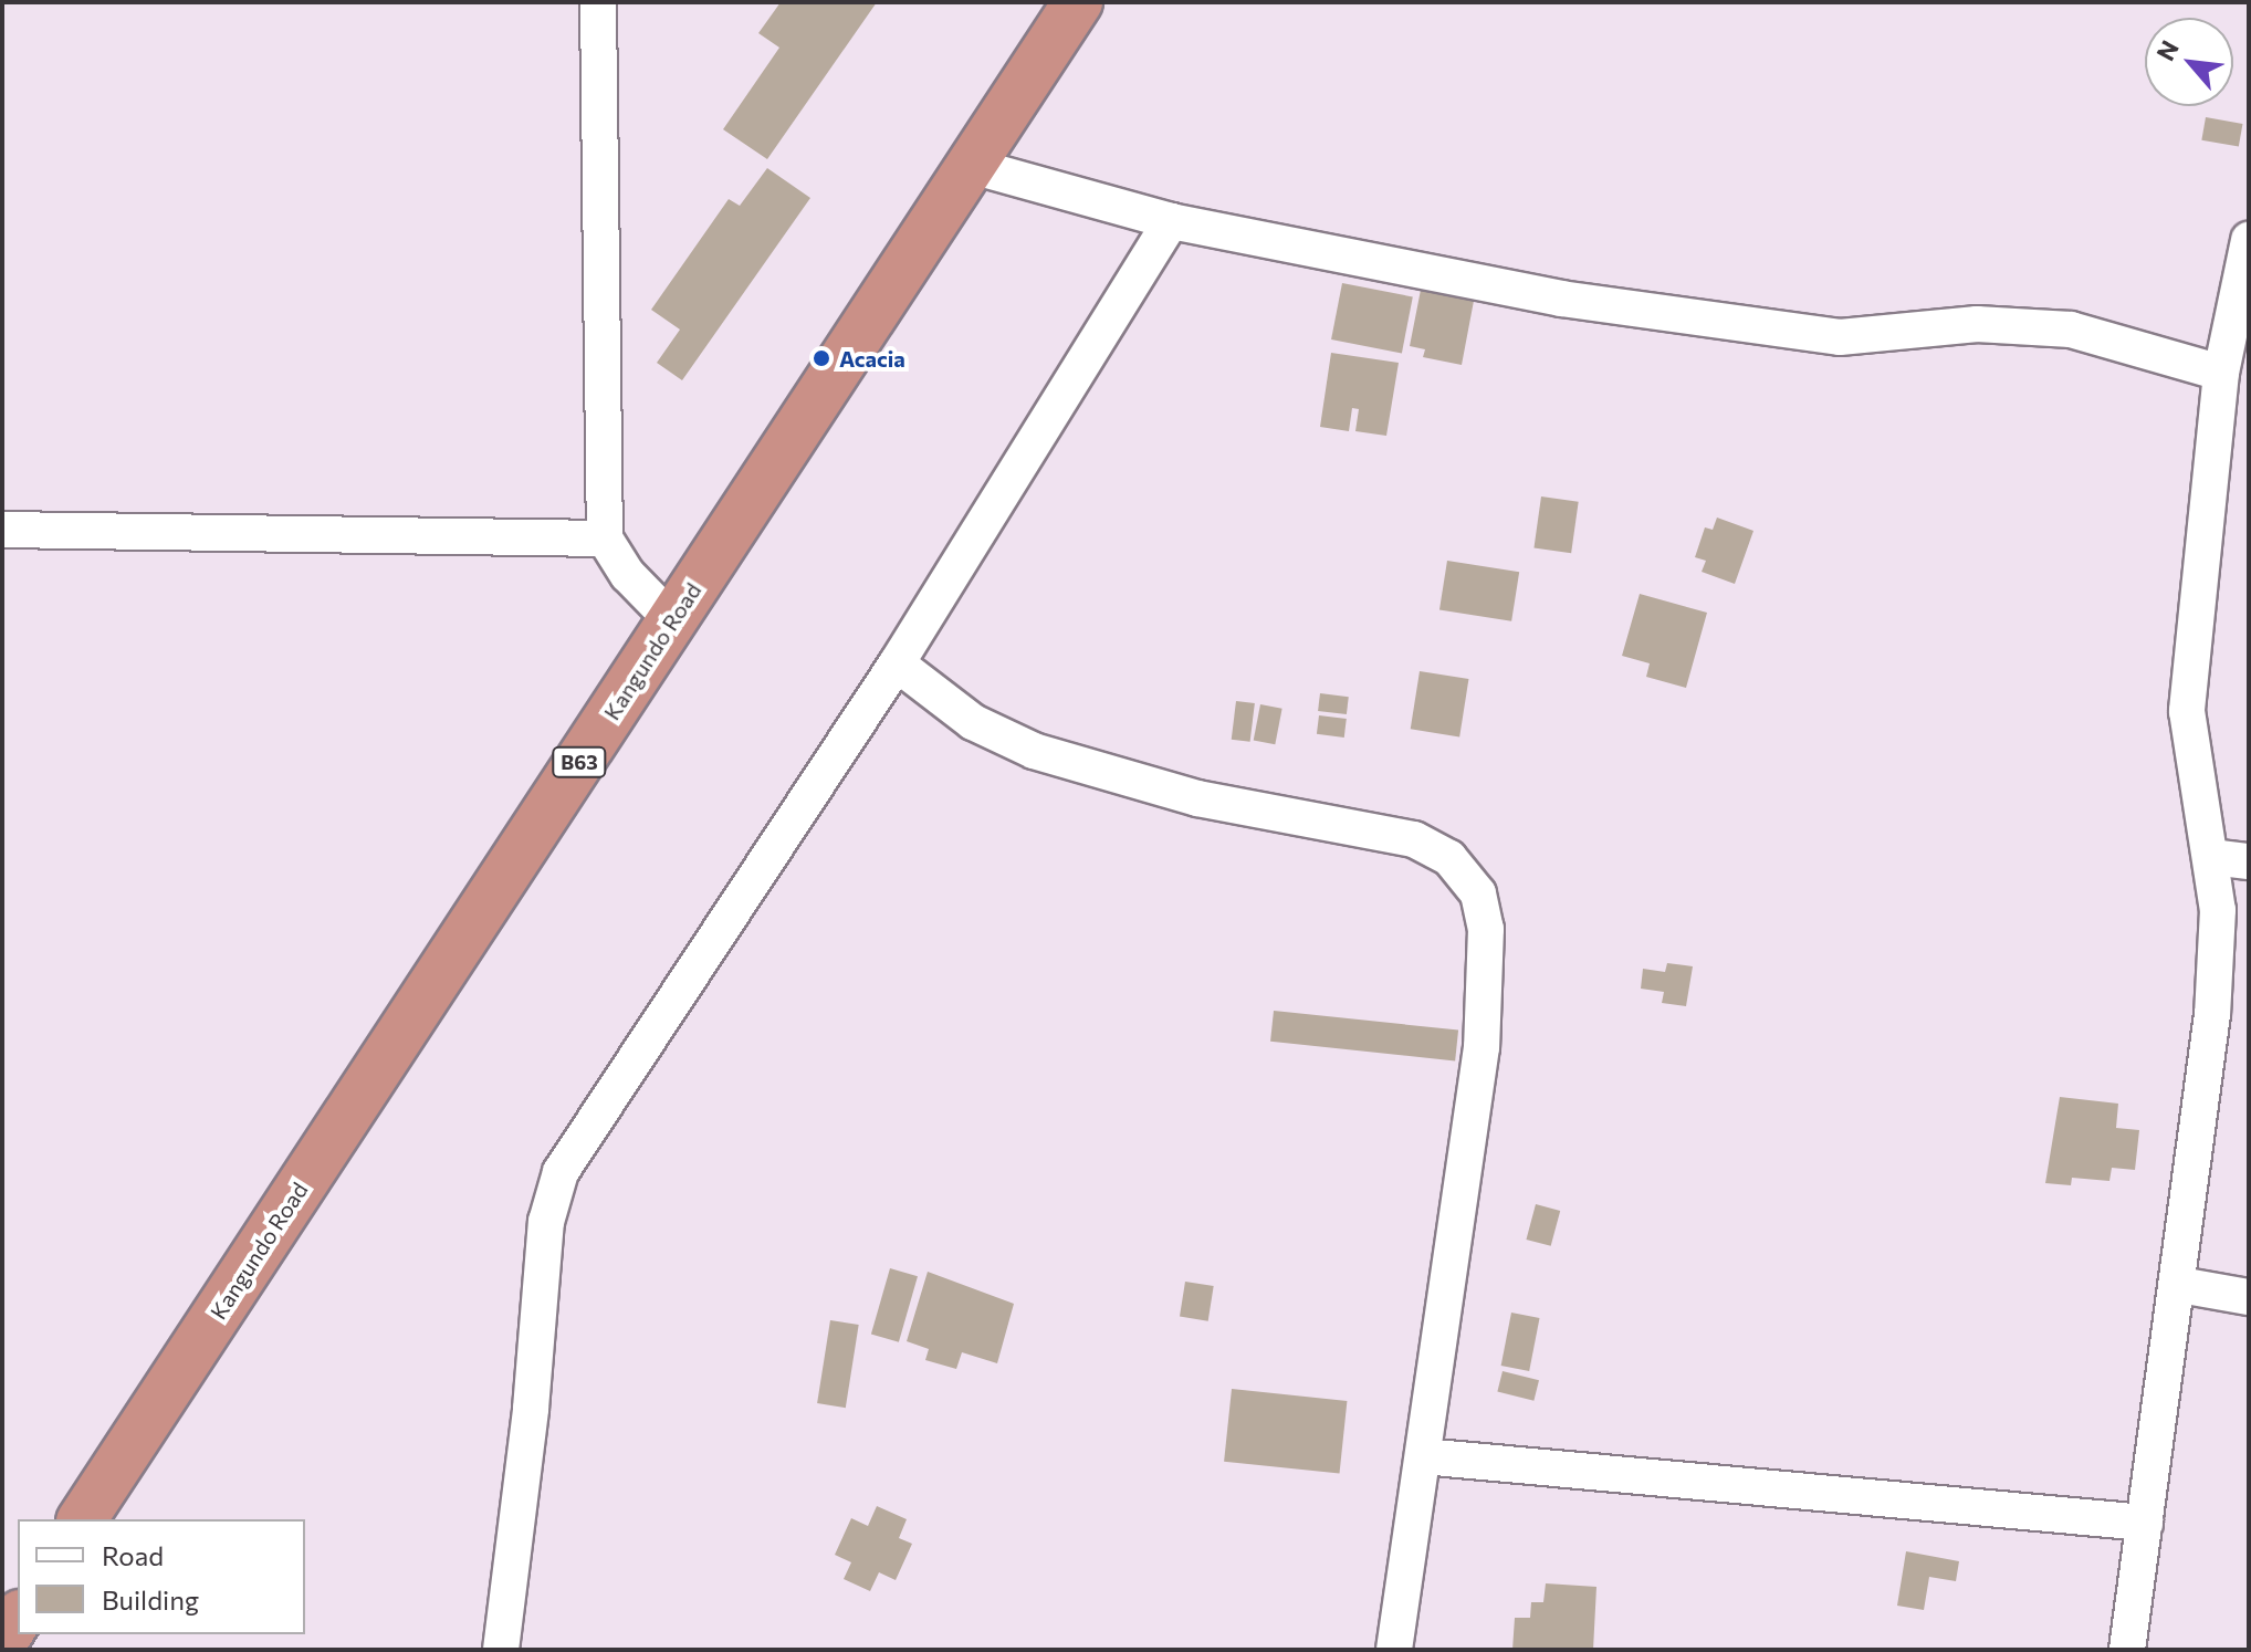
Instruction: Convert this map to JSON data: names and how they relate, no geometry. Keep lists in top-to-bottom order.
{
  "streets": {
    "highway": ["Kangundo Road", "B63"]
  },
  "places": ["Acacia"],
  "legend": ["Road", "Building"],
  "north": "top left"
}
